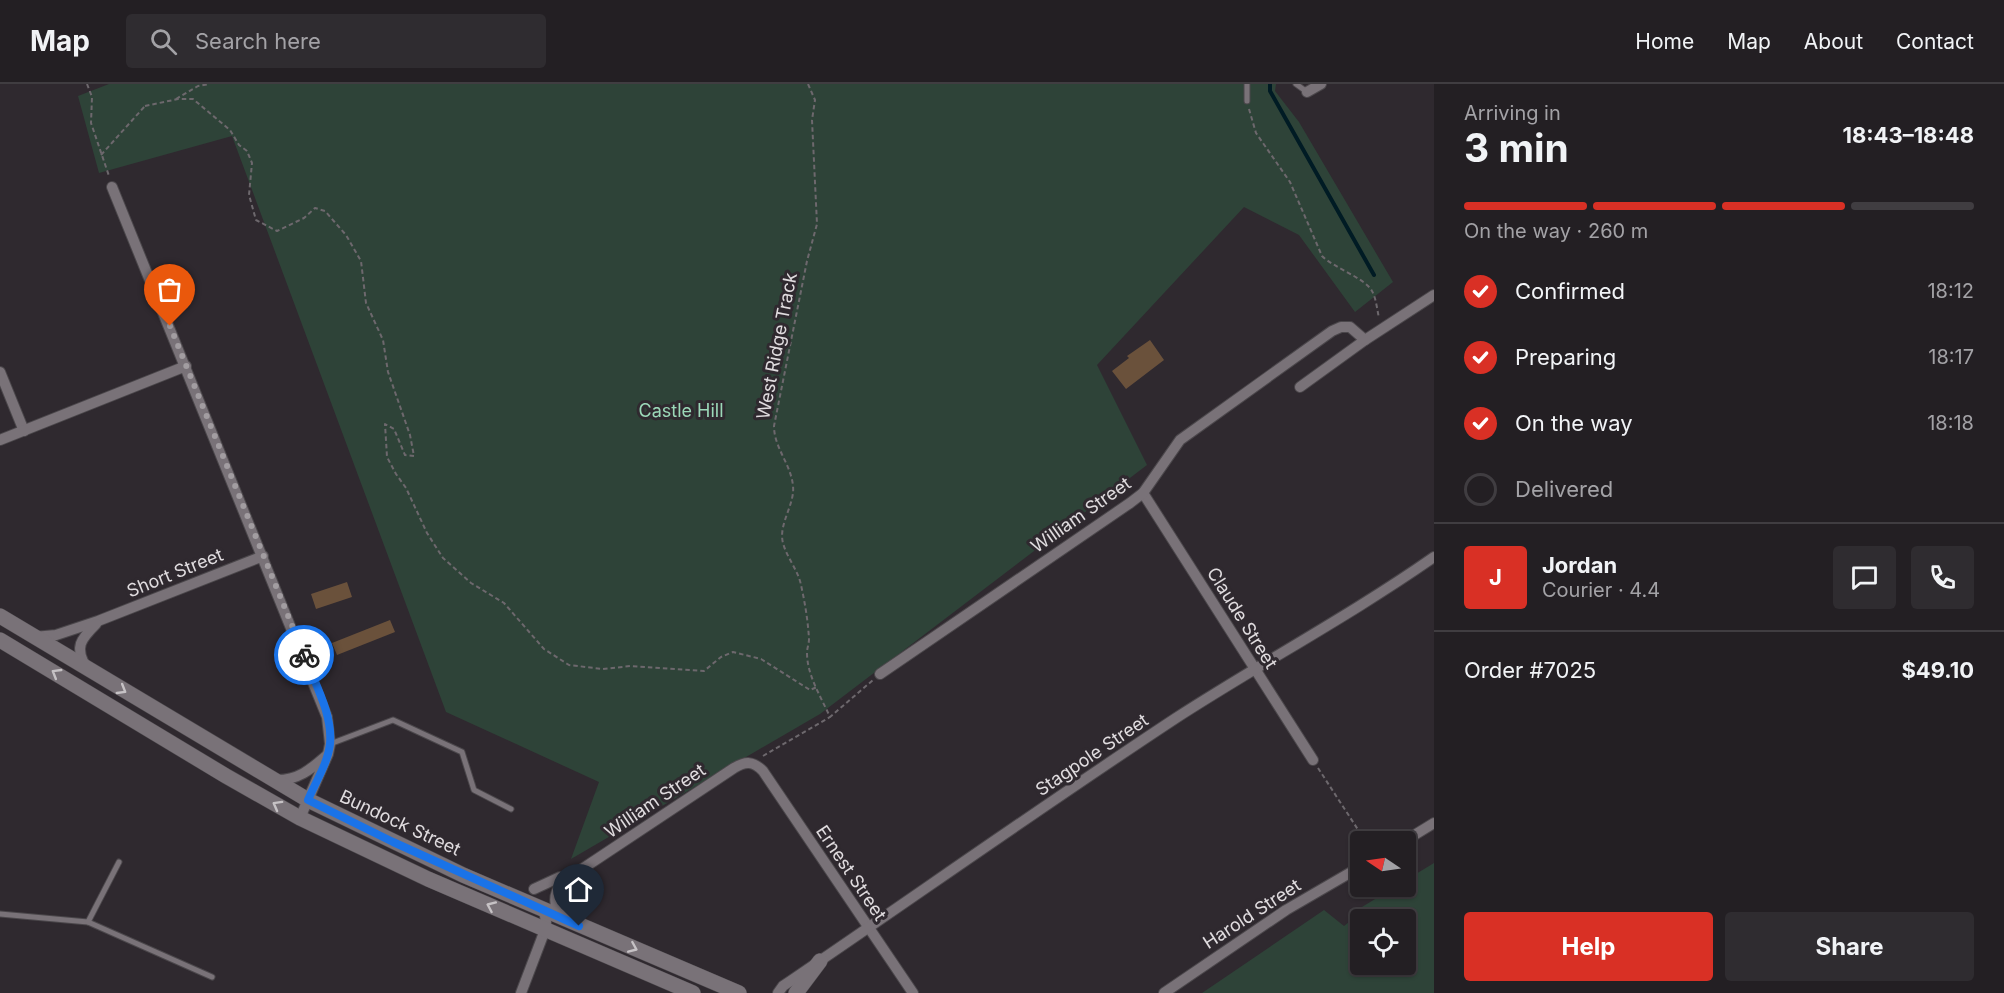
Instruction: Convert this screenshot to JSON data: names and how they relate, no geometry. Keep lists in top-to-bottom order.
{
  "streets": {
    "main road": ["Bundock Street"],
    "street": [
      "William Street",
      "Short Street",
      "Claude Street",
      "Stagpole Street",
      "Ernest Street",
      "Harold Street"
    ],
    "path": ["West Ridge Track"]
  },
  "crossings": [
    ["William Street", "Claude Street"],
    ["William Street", "Ernest Street"],
    ["Short Street", "Bundock Street"],
    ["Claude Street", "Stagpole Street"],
    ["Stagpole Street", "Ernest Street"]
  ],
  "parks": ["Castle Hill"],
  "north": "left",
  "page": {
    "header": "Map",
    "search": "Search here",
    "nav": [
      "Home",
      "Map",
      "About",
      "Contact"
    ],
    "heading": ["3 min", "Arriving in", "18:43–18:48"],
    "panel": [
      "Jordan",
      "Courier · 4.4",
      "Order #7025",
      "$49.10"
    ],
    "bar": "On the way · 260 m",
    "list": [
      ["Confirmed", "18:12"],
      ["Preparing", "18:17"],
      ["On the way", "18:18"],
      "Delivered"
    ],
    "round": "J",
    "buttons": ["Help", "Share"]
  }
}
